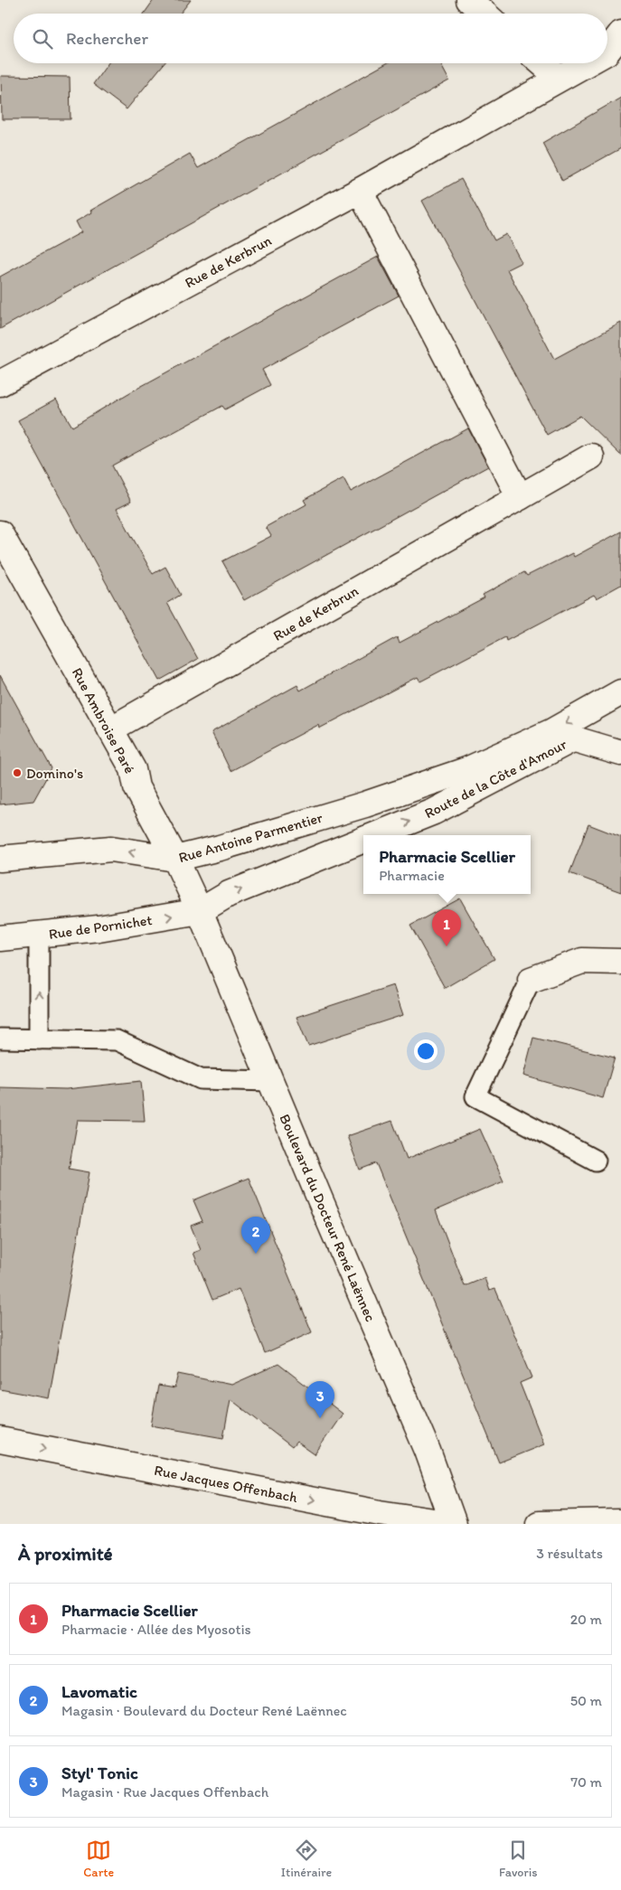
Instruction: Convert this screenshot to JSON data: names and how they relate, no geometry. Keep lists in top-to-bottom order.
{
  "streets": {
    "street": [
      "Rue de Kerbrun",
      "Rue Ambroise Paré",
      "Route de la Côte d'Amour",
      "Rue Antoine Parmentier",
      "Rue de Pornichet",
      "Boulevard du Docteur René Laënnec",
      "Rue Jacques Offenbach"
    ]
  },
  "crossings": [
    ["Rue de Kerbrun", "Rue Ambroise Paré"],
    ["Rue Ambroise Paré", "Route de la Côte d'Amour"],
    ["Rue Ambroise Paré", "Rue Antoine Parmentier"],
    ["Rue Ambroise Paré", "Rue de Pornichet"],
    ["Rue Ambroise Paré", "Boulevard du Docteur René Laënnec"],
    ["Route de la Côte d'Amour", "Rue Antoine Parmentier"],
    ["Route de la Côte d'Amour", "Rue de Pornichet"],
    ["Route de la Côte d'Amour", "Boulevard du Docteur René Laënnec"],
    ["Rue de Pornichet", "Boulevard du Docteur René Laënnec"],
    ["Boulevard du Docteur René Laënnec", "Rue Jacques Offenbach"]
  ],
  "one_way": ["Rue Antoine Parmentier", "Rue de Pornichet", "Rue Jacques Offenbach"],
  "places": ["Domino's"],
  "page": {
    "search": "Rechercher",
    "popup": ["Pharmacie Scellier", "Pharmacie"],
    "pins": ["1", "2", "3"],
    "heading": ["À proximité", "3 résultats"],
    "list": [
      {
        "mark": "1",
        "name": "Pharmacie Scellier",
        "note": "Pharmacie · Allée des Myosotis",
        "value": "20 m"
      },
      {
        "mark": "2",
        "name": "Lavomatic",
        "note": "Magasin · Boulevard du Docteur René Laënnec",
        "value": "50 m"
      },
      {
        "mark": "3",
        "name": "Styl' Tonic",
        "note": "Magasin · Rue Jacques Offenbach",
        "value": "70 m"
      }
    ],
    "nav": ["Carte", "Itinéraire", "Favoris"]
  }
}
